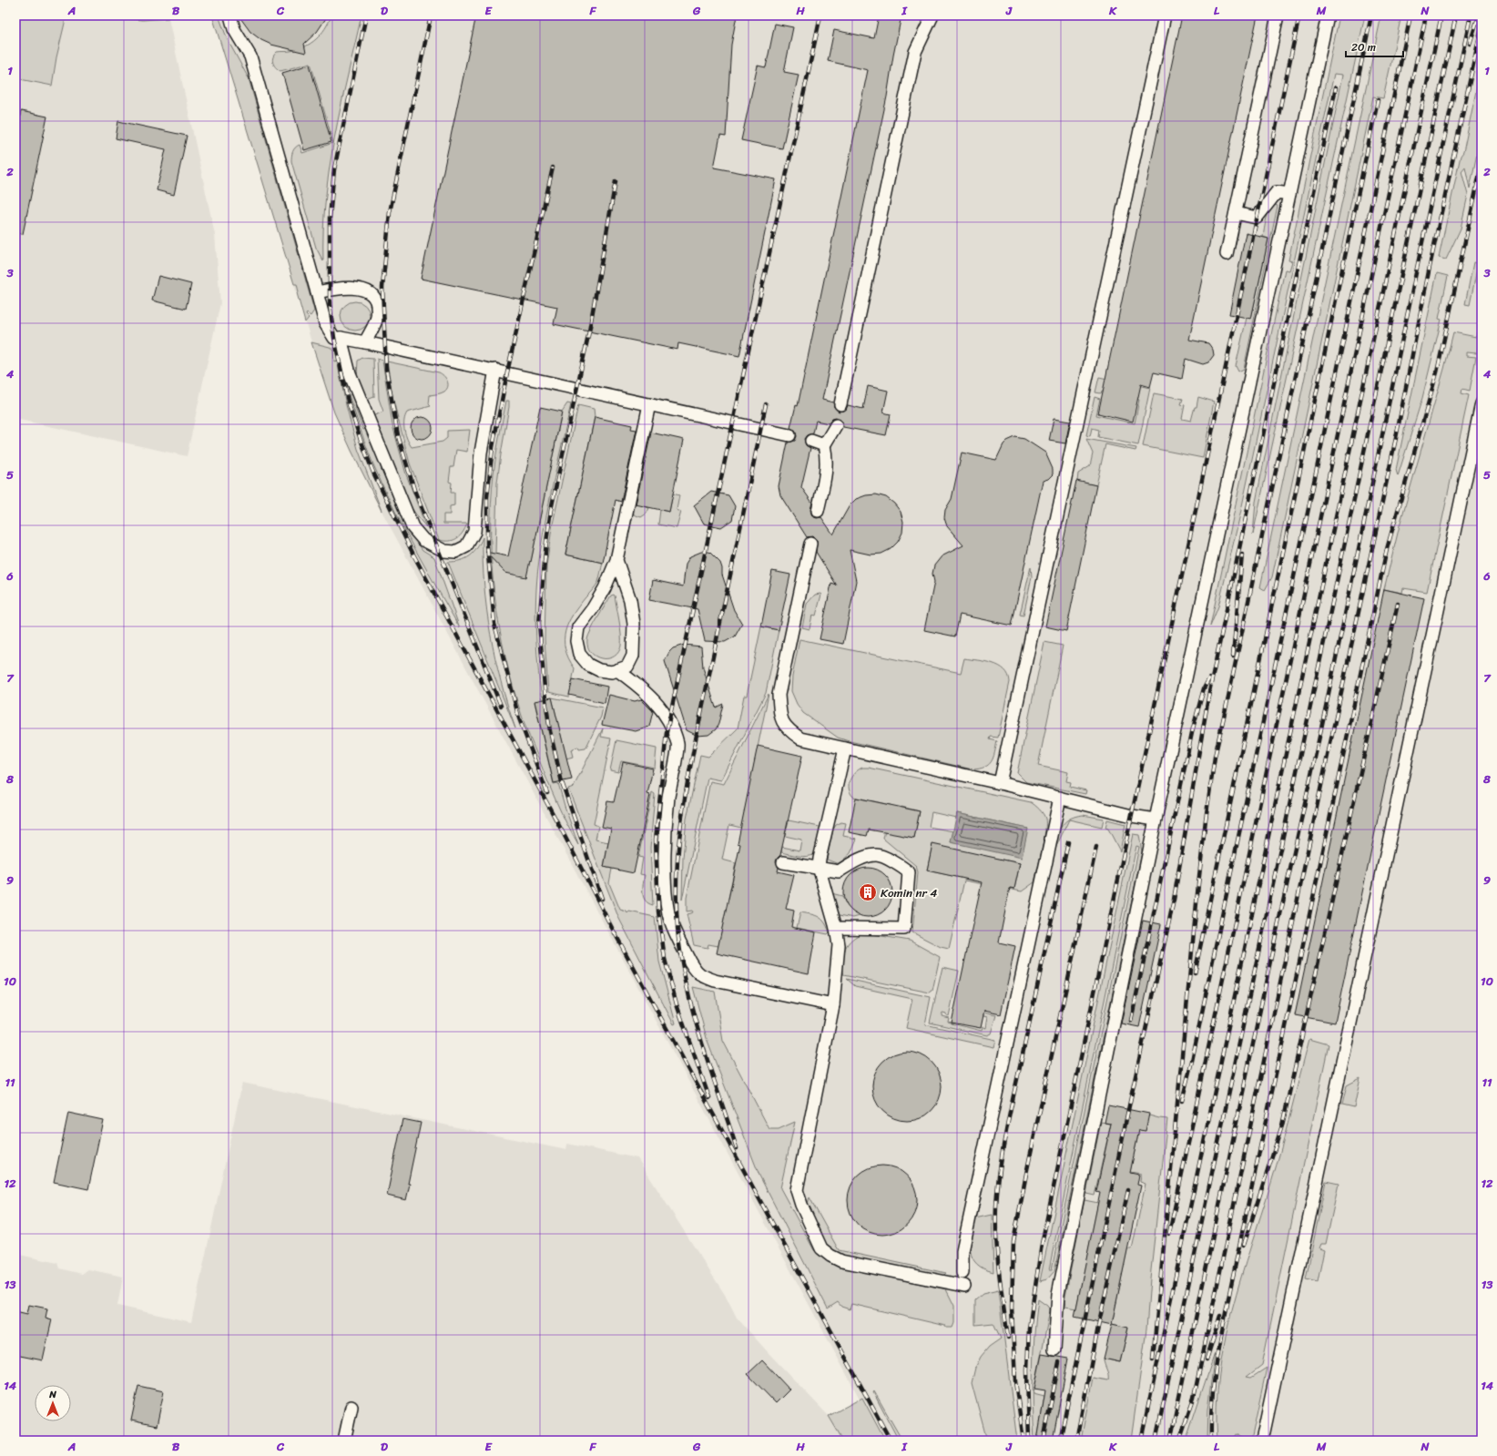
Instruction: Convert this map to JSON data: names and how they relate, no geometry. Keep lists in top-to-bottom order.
{
  "places": {
    "building": ["Komin nr 4"]
  },
  "scale_bar": "20 m",
  "north": "top",
  "grid": {
    "columns": [
      "A",
      "B",
      "C",
      "D",
      "E",
      "F",
      "G",
      "H",
      "I",
      "J",
      "K",
      "L",
      "M",
      "N"
    ],
    "rows": [
      "1",
      "2",
      "3",
      "4",
      "5",
      "6",
      "7",
      "8",
      "9",
      "10",
      "11",
      "12",
      "13",
      "14"
    ]
  }
}
